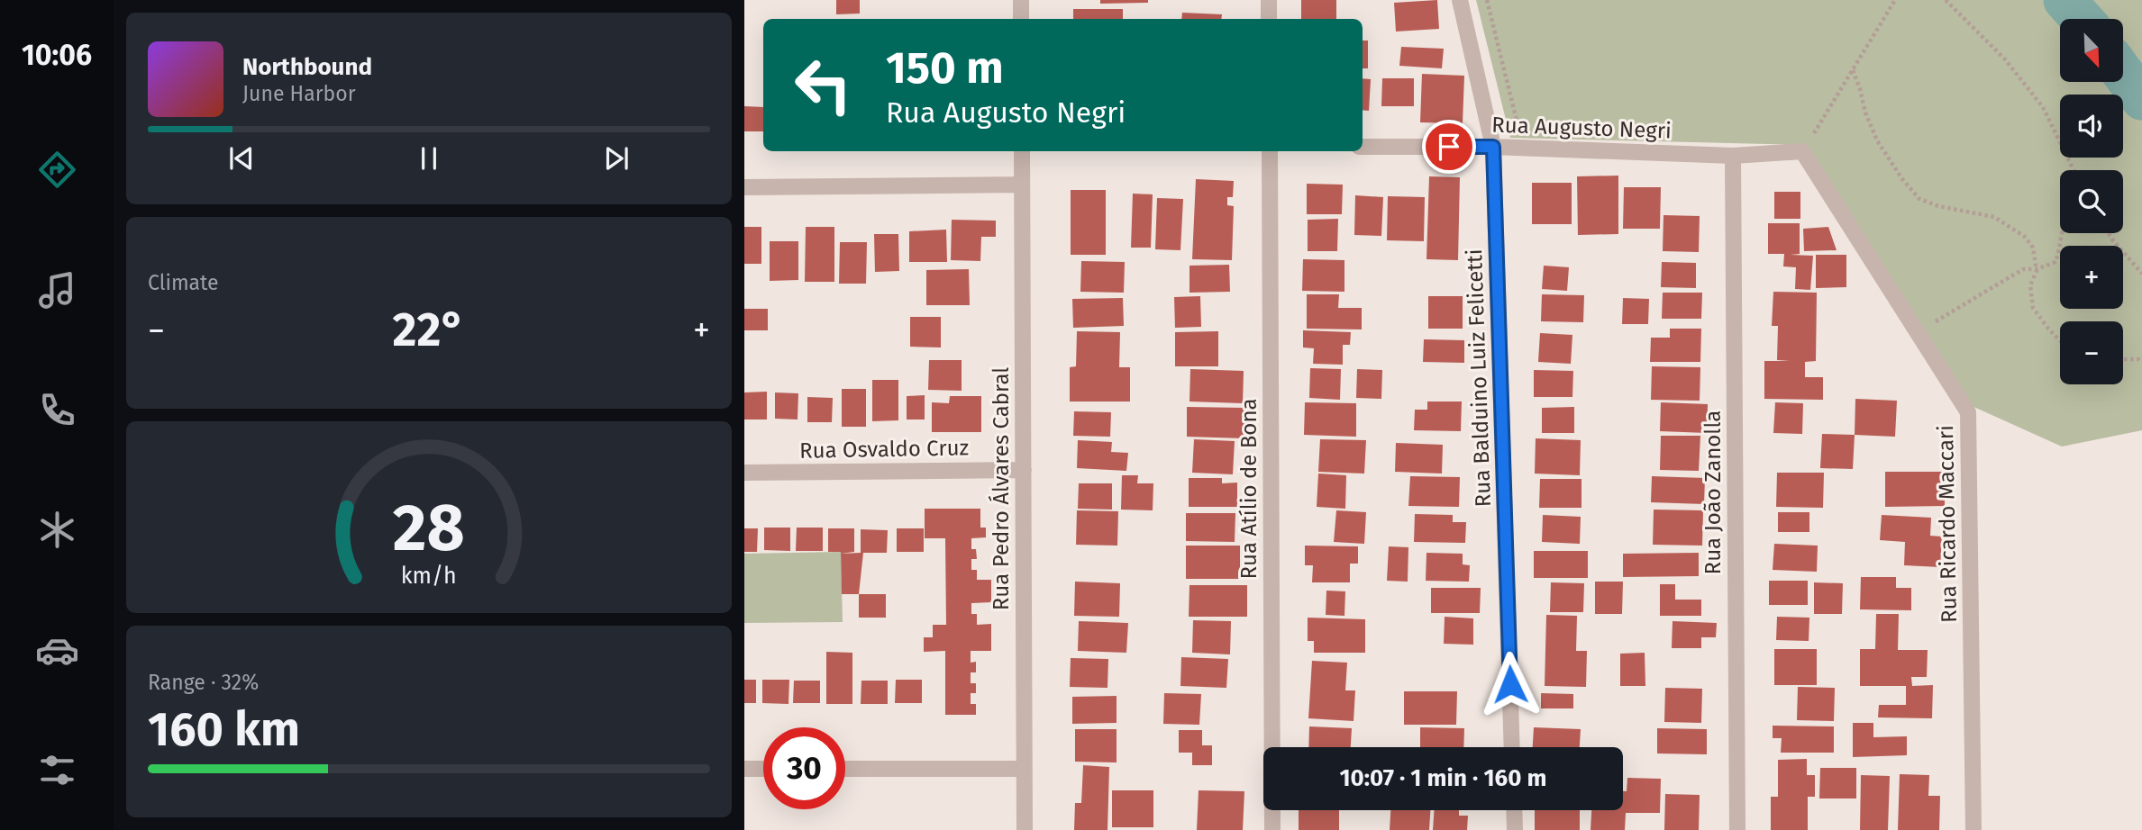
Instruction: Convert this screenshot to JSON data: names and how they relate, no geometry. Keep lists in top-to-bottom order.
{
  "streets": {
    "street": [
      "Rua Augusto Negri",
      "Rua Balduino Luiz Felicetti",
      "Rua Osvaldo Cruz",
      "Rua Pedro Álvares Cabral",
      "Rua Atílio de Bona",
      "Rua João Zanolla",
      "Rua Ricardo Maccari"
    ]
  },
  "crossings": [
    ["Rua Augusto Negri", "Rua Balduino Luiz Felicetti"],
    ["Rua Augusto Negri", "Rua João Zanolla"],
    ["Rua Augusto Negri", "Rua Ricardo Maccari"],
    ["Rua Osvaldo Cruz", "Rua Pedro Álvares Cabral"]
  ],
  "north": "bottom right",
  "page": {
    "tabs": "10:06",
    "map_buttons": ["+", "−"],
    "turn": ["150 m", "Rua Augusto Negri"],
    "song": ["Northbound", "June Harbor"],
    "tile": [
      "Climate",
      ["Range · 32%", "160 km"]
    ],
    "heat": ["−", "22°", "+"],
    "limit": "30",
    "trip": "10:07 · 1 min · 160 m",
    "gauge": ["28", "km/h"]
  }
}
